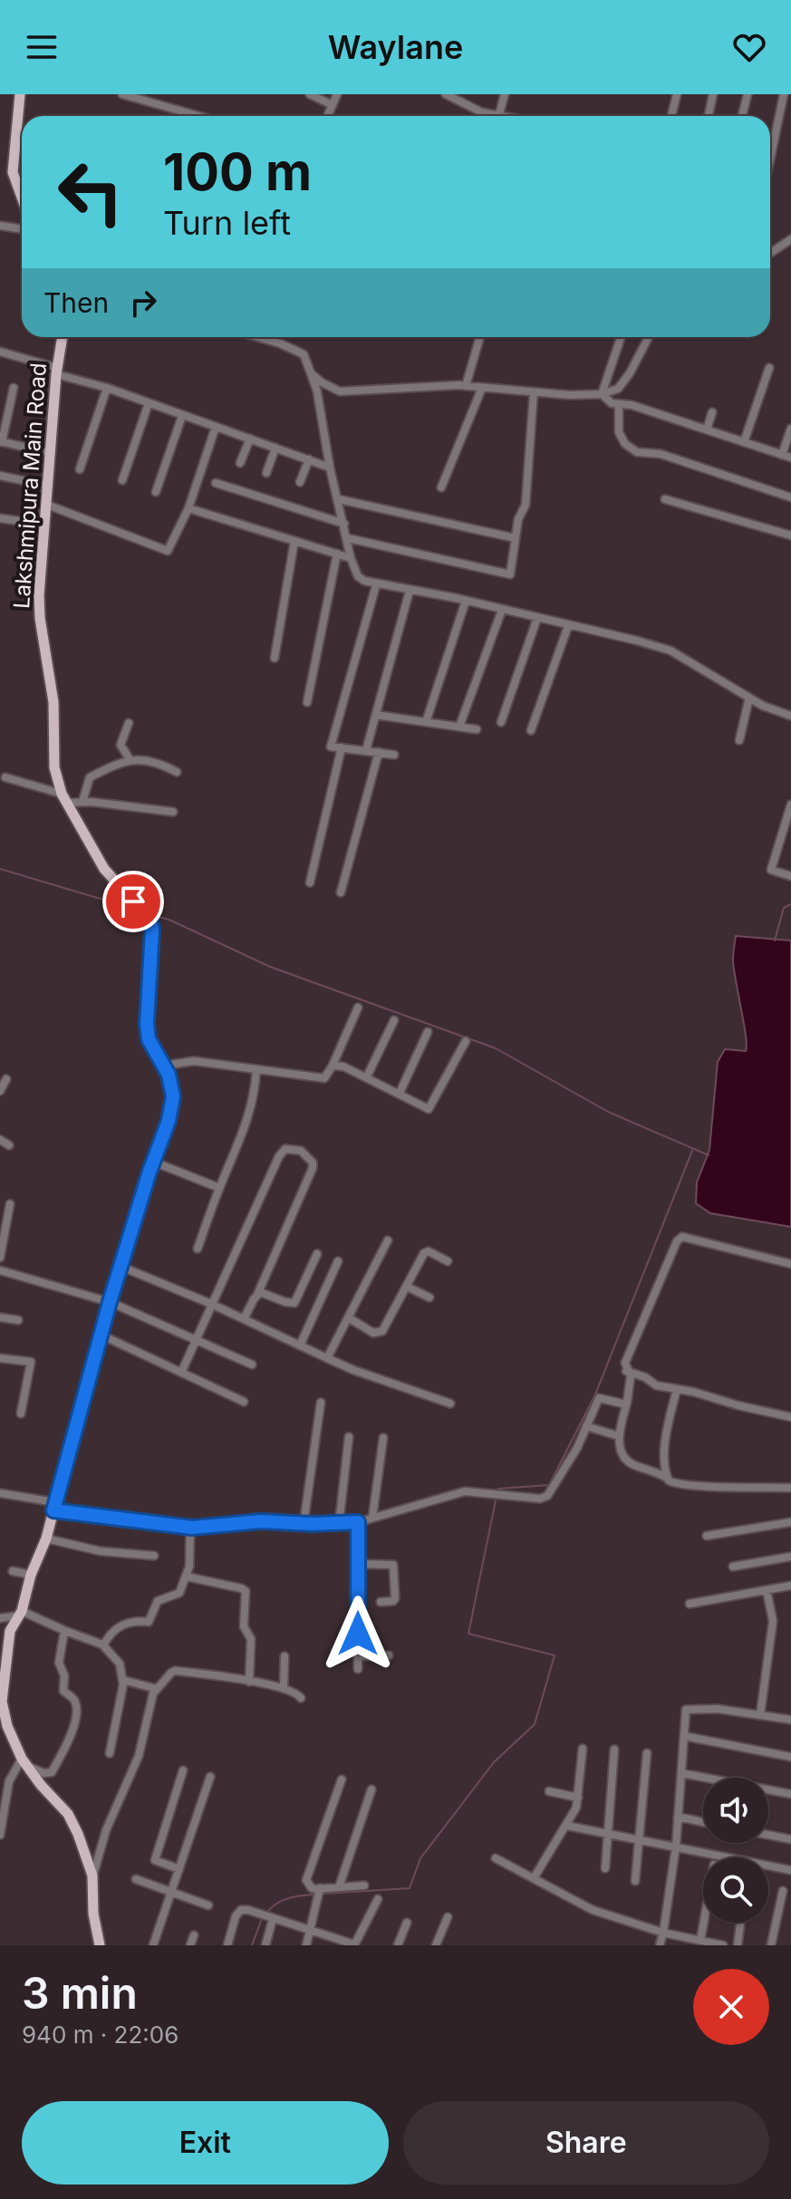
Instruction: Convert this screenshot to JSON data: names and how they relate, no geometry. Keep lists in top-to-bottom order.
{
  "streets": {
    "main road": ["Lakshmipura Main Road"]
  },
  "page": {
    "header": "Waylane",
    "turn": ["100 m", "Turn left"],
    "then": "Then",
    "heading": ["3 min", "940 m · 22:06"],
    "buttons": ["Exit", "Share"]
  }
}
